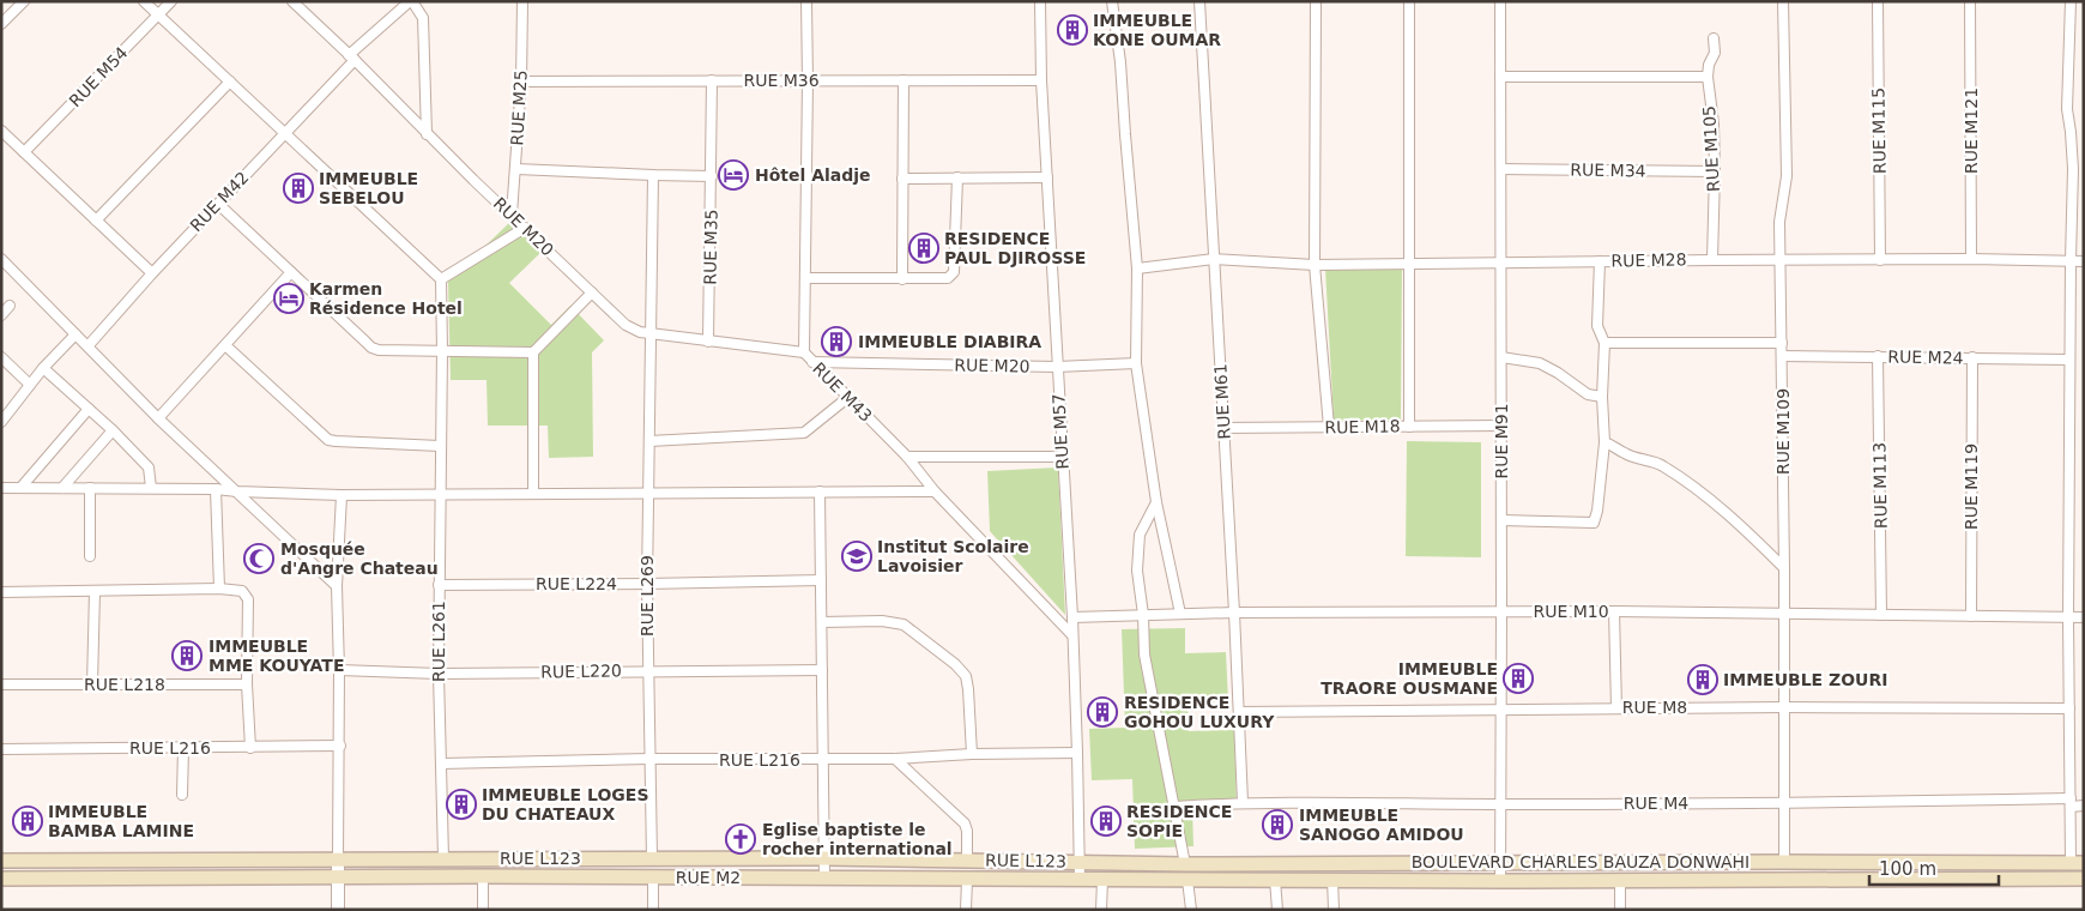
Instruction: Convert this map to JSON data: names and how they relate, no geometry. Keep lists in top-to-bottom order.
{
  "streets": {
    "main road": ["RUE L123", "BOULEVARD CHARLES BAUZA DONWAHI", "RUE M2"],
    "street": [
      "RUE M54",
      "RUE M36",
      "RUE M25",
      "RUE M115",
      "RUE M121",
      "RUE M105",
      "RUE M34",
      "RUE M42",
      "RUE M20",
      "RUE M35",
      "RUE M28",
      "RUE M24",
      "RUE M43",
      "RUE M61",
      "RUE M18",
      "RUE M57",
      "RUE M109",
      "RUE M91",
      "RUE M113",
      "RUE M119",
      "RUE L224",
      "RUE L269",
      "RUE M10",
      "RUE L261",
      "RUE L220",
      "RUE L218",
      "RUE M8",
      "RUE L216",
      "RUE M4"
    ]
  },
  "crossings": [
    ["RUE M36", "RUE M25"],
    ["RUE M36", "RUE M35"],
    ["RUE M36", "RUE M43"],
    ["RUE M36", "RUE M57"],
    ["RUE M25", "RUE M20"],
    ["RUE M115", "RUE M28"],
    ["RUE M121", "RUE M28"],
    ["RUE M105", "RUE M34"],
    ["RUE M105", "RUE M28"],
    ["RUE M34", "RUE M91"],
    ["RUE M42", "RUE M20"],
    ["RUE M20", "RUE M35"],
    ["RUE M20", "RUE M43"],
    ["RUE M20", "RUE M57"],
    ["RUE M20", "RUE L269"],
    ["RUE M28", "RUE M61"],
    ["RUE M28", "RUE M109"],
    ["RUE M28", "RUE M91"],
    ["RUE M24", "RUE M109"],
    ["RUE M24", "RUE M113"],
    ["RUE M24", "RUE M119"],
    ["RUE M43", "RUE M57"],
    ["RUE M61", "RUE M18"],
    ["RUE M61", "RUE M10"],
    ["RUE M61", "RUE M8"],
    ["RUE M61", "RUE M4"],
    ["RUE M18", "RUE M91"],
    ["RUE M57", "RUE M10"],
    ["RUE M57", "RUE L216"],
    ["RUE M57", "RUE L123"],
    ["RUE M57", "BOULEVARD CHARLES BAUZA DONWAHI"],
    ["RUE M57", "RUE M2"],
    ["RUE M109", "RUE M10"],
    ["RUE M109", "RUE M8"],
    ["RUE M109", "RUE M4"],
    ["RUE M109", "BOULEVARD CHARLES BAUZA DONWAHI"],
    ["RUE M91", "RUE M10"],
    ["RUE M91", "RUE M8"],
    ["RUE M91", "RUE M4"],
    ["RUE M91", "BOULEVARD CHARLES BAUZA DONWAHI"],
    ["RUE M113", "RUE M10"],
    ["RUE M119", "RUE M10"],
    ["RUE L224", "RUE L269"],
    ["RUE L224", "RUE L261"],
    ["RUE L269", "RUE L220"],
    ["RUE L269", "RUE L216"],
    ["RUE L269", "RUE L123"],
    ["RUE L261", "RUE L220"],
    ["RUE L261", "RUE L216"],
    ["RUE L261", "RUE L123"],
    ["RUE L123", "BOULEVARD CHARLES BAUZA DONWAHI"],
    ["BOULEVARD CHARLES BAUZA DONWAHI", "RUE M2"]
  ],
  "places": {
    "building": [
      "IMMEUBLE KONE OUMAR",
      "IMMEUBLE SEBELOU",
      "RESIDENCE PAUL DJIROSSE",
      "IMMEUBLE DIABIRA",
      "IMMEUBLE MME KOUYATE",
      "IMMEUBLE TRAORE OUSMANE",
      "IMMEUBLE ZOURI",
      "RESIDENCE GOHOU LUXURY",
      "IMMEUBLE LOGES DU CHATEAUX",
      "IMMEUBLE BAMBA LAMINE",
      "RESIDENCE SOPIE",
      "IMMEUBLE SANOGO AMIDOU"
    ],
    "hotel": ["Hôtel Aladje", "Karmen Résidence Hotel"],
    "school or university": ["Institut Scolaire Lavoisier"],
    "mosque": ["Mosquée d'Angre Chateau"],
    "church": ["Eglise baptiste le rocher international"]
  },
  "scale_bar": "100 m"
}
